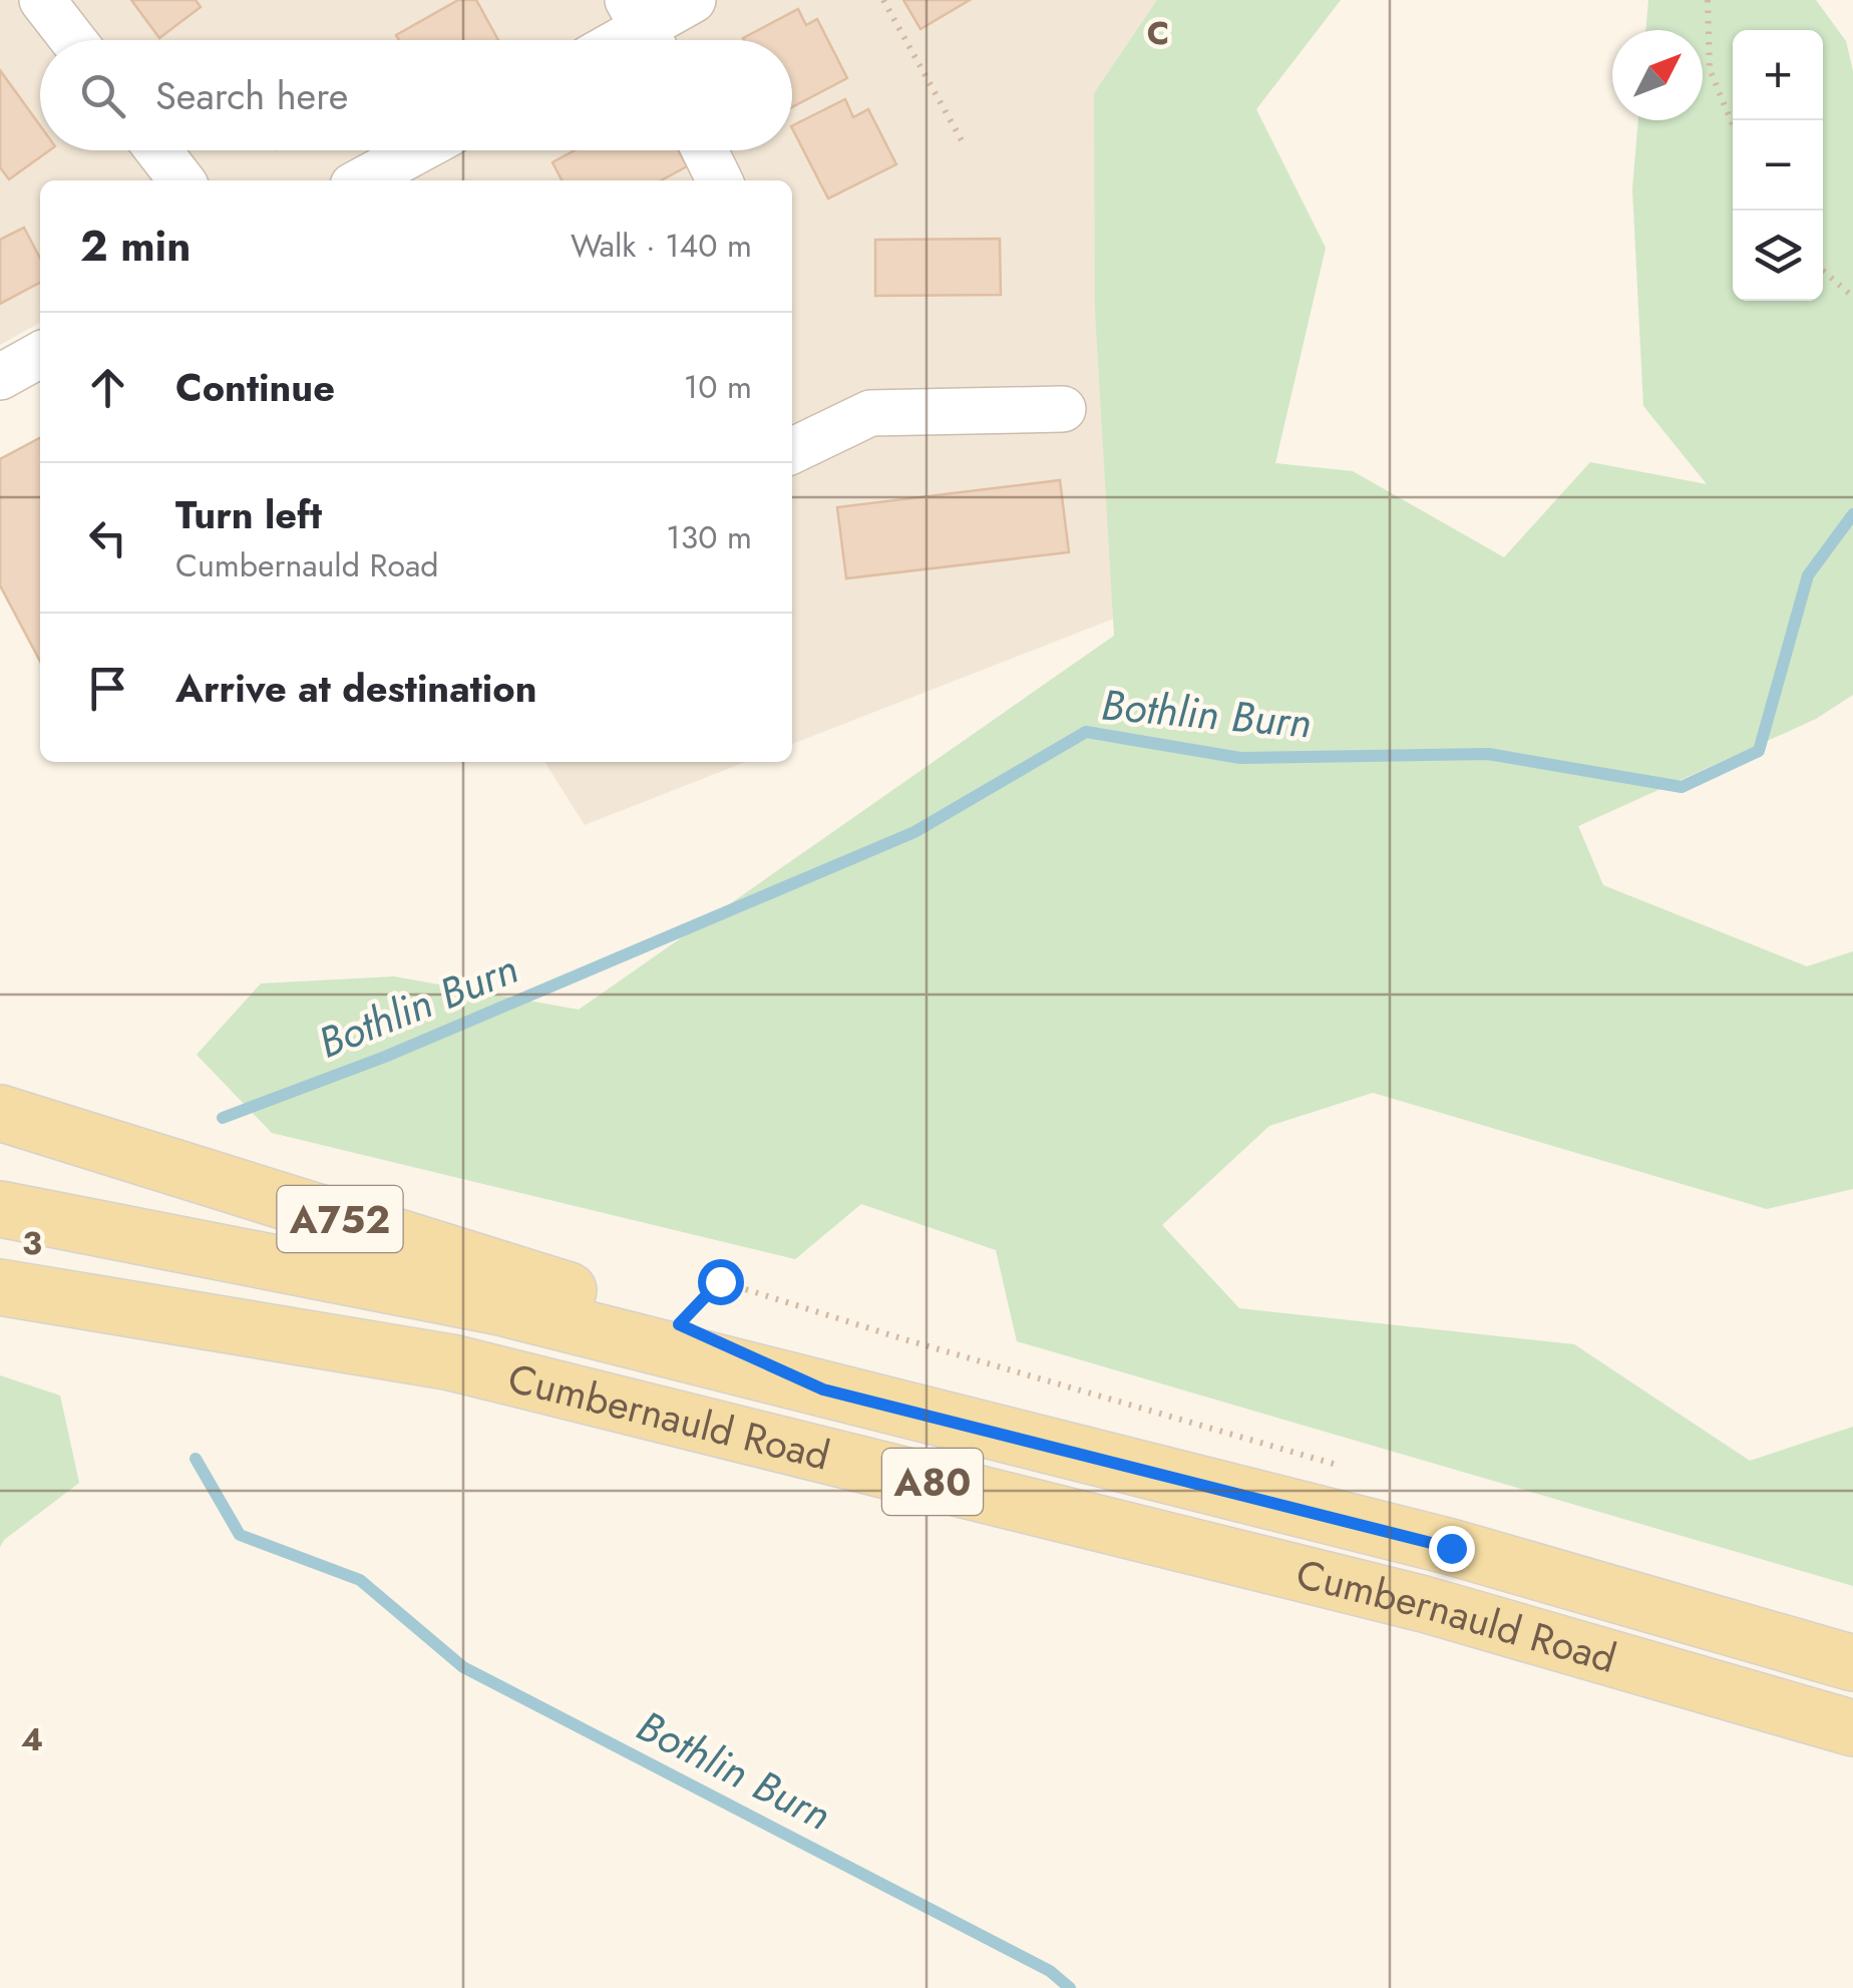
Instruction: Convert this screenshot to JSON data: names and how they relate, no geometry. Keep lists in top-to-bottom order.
{
  "streets": {
    "main road": ["A752", "Cumbernauld Road", "A80"]
  },
  "water": ["Bothlin Burn"],
  "north": "top right",
  "page": {
    "map_buttons": ["+", "−"],
    "search": "Search here",
    "heading": ["2 min", "Walk · 140 m"],
    "list": [
      ["Continue", "10 m"],
      ["Turn left", "Cumbernauld Road", "130 m"],
      "Arrive at destination"
    ]
  },
  "grid": {
    "columns": ["C"],
    "rows": ["3", "4"]
  }
}
